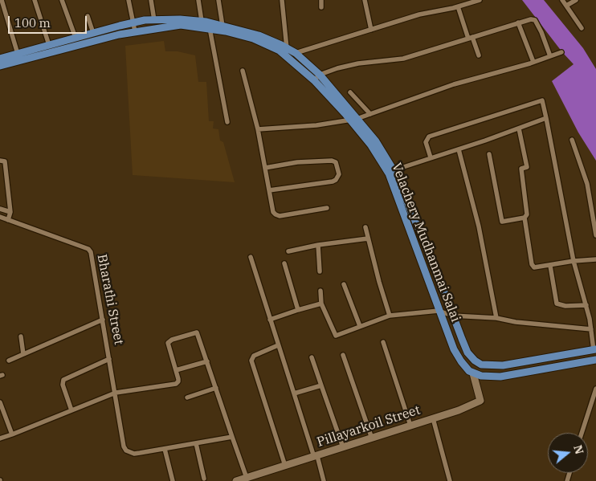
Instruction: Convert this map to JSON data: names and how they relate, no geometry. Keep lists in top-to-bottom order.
{
  "streets": {
    "main road": ["Velachery Mudhanmai Salai"],
    "street": ["Bharathi Street", "Pillayarkoil Street"]
  },
  "crossings": [
    ["Velachery Mudhanmai Salai", "Pillayarkoil Street"]
  ],
  "scale_bar": "100 m",
  "north": "right"
}
